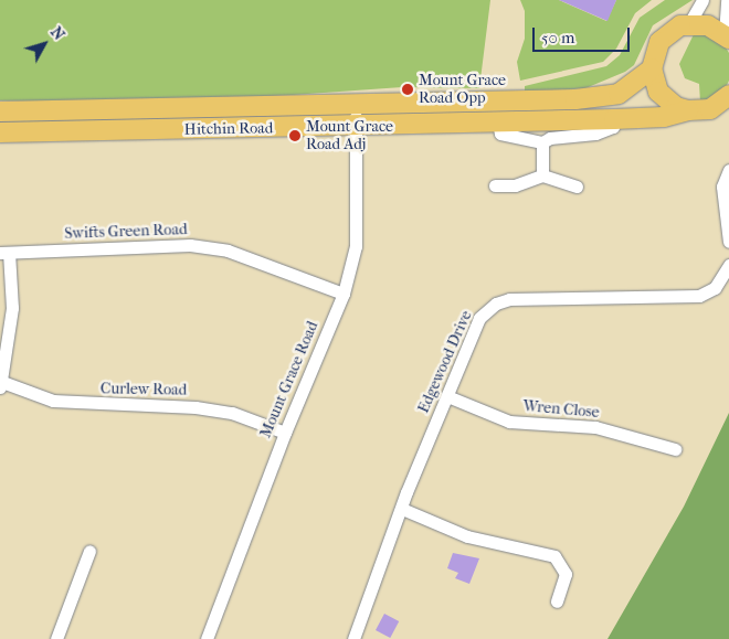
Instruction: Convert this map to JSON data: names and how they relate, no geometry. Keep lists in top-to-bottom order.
{
  "streets": {
    "main road": ["Hitchin Road"],
    "street": [
      "Swifts Green Road",
      "Edgewood Drive",
      "Mount Grace Road",
      "Curlew Road",
      "Wren Close"
    ]
  },
  "crossings": [
    ["Hitchin Road", "Mount Grace Road"],
    ["Swifts Green Road", "Mount Grace Road"],
    ["Edgewood Drive", "Wren Close"],
    ["Mount Grace Road", "Curlew Road"]
  ],
  "places": ["Mount Grace Road Opp", "Mount Grace Road Adj"],
  "scale_bar": "50 m",
  "north": "top right"
}
